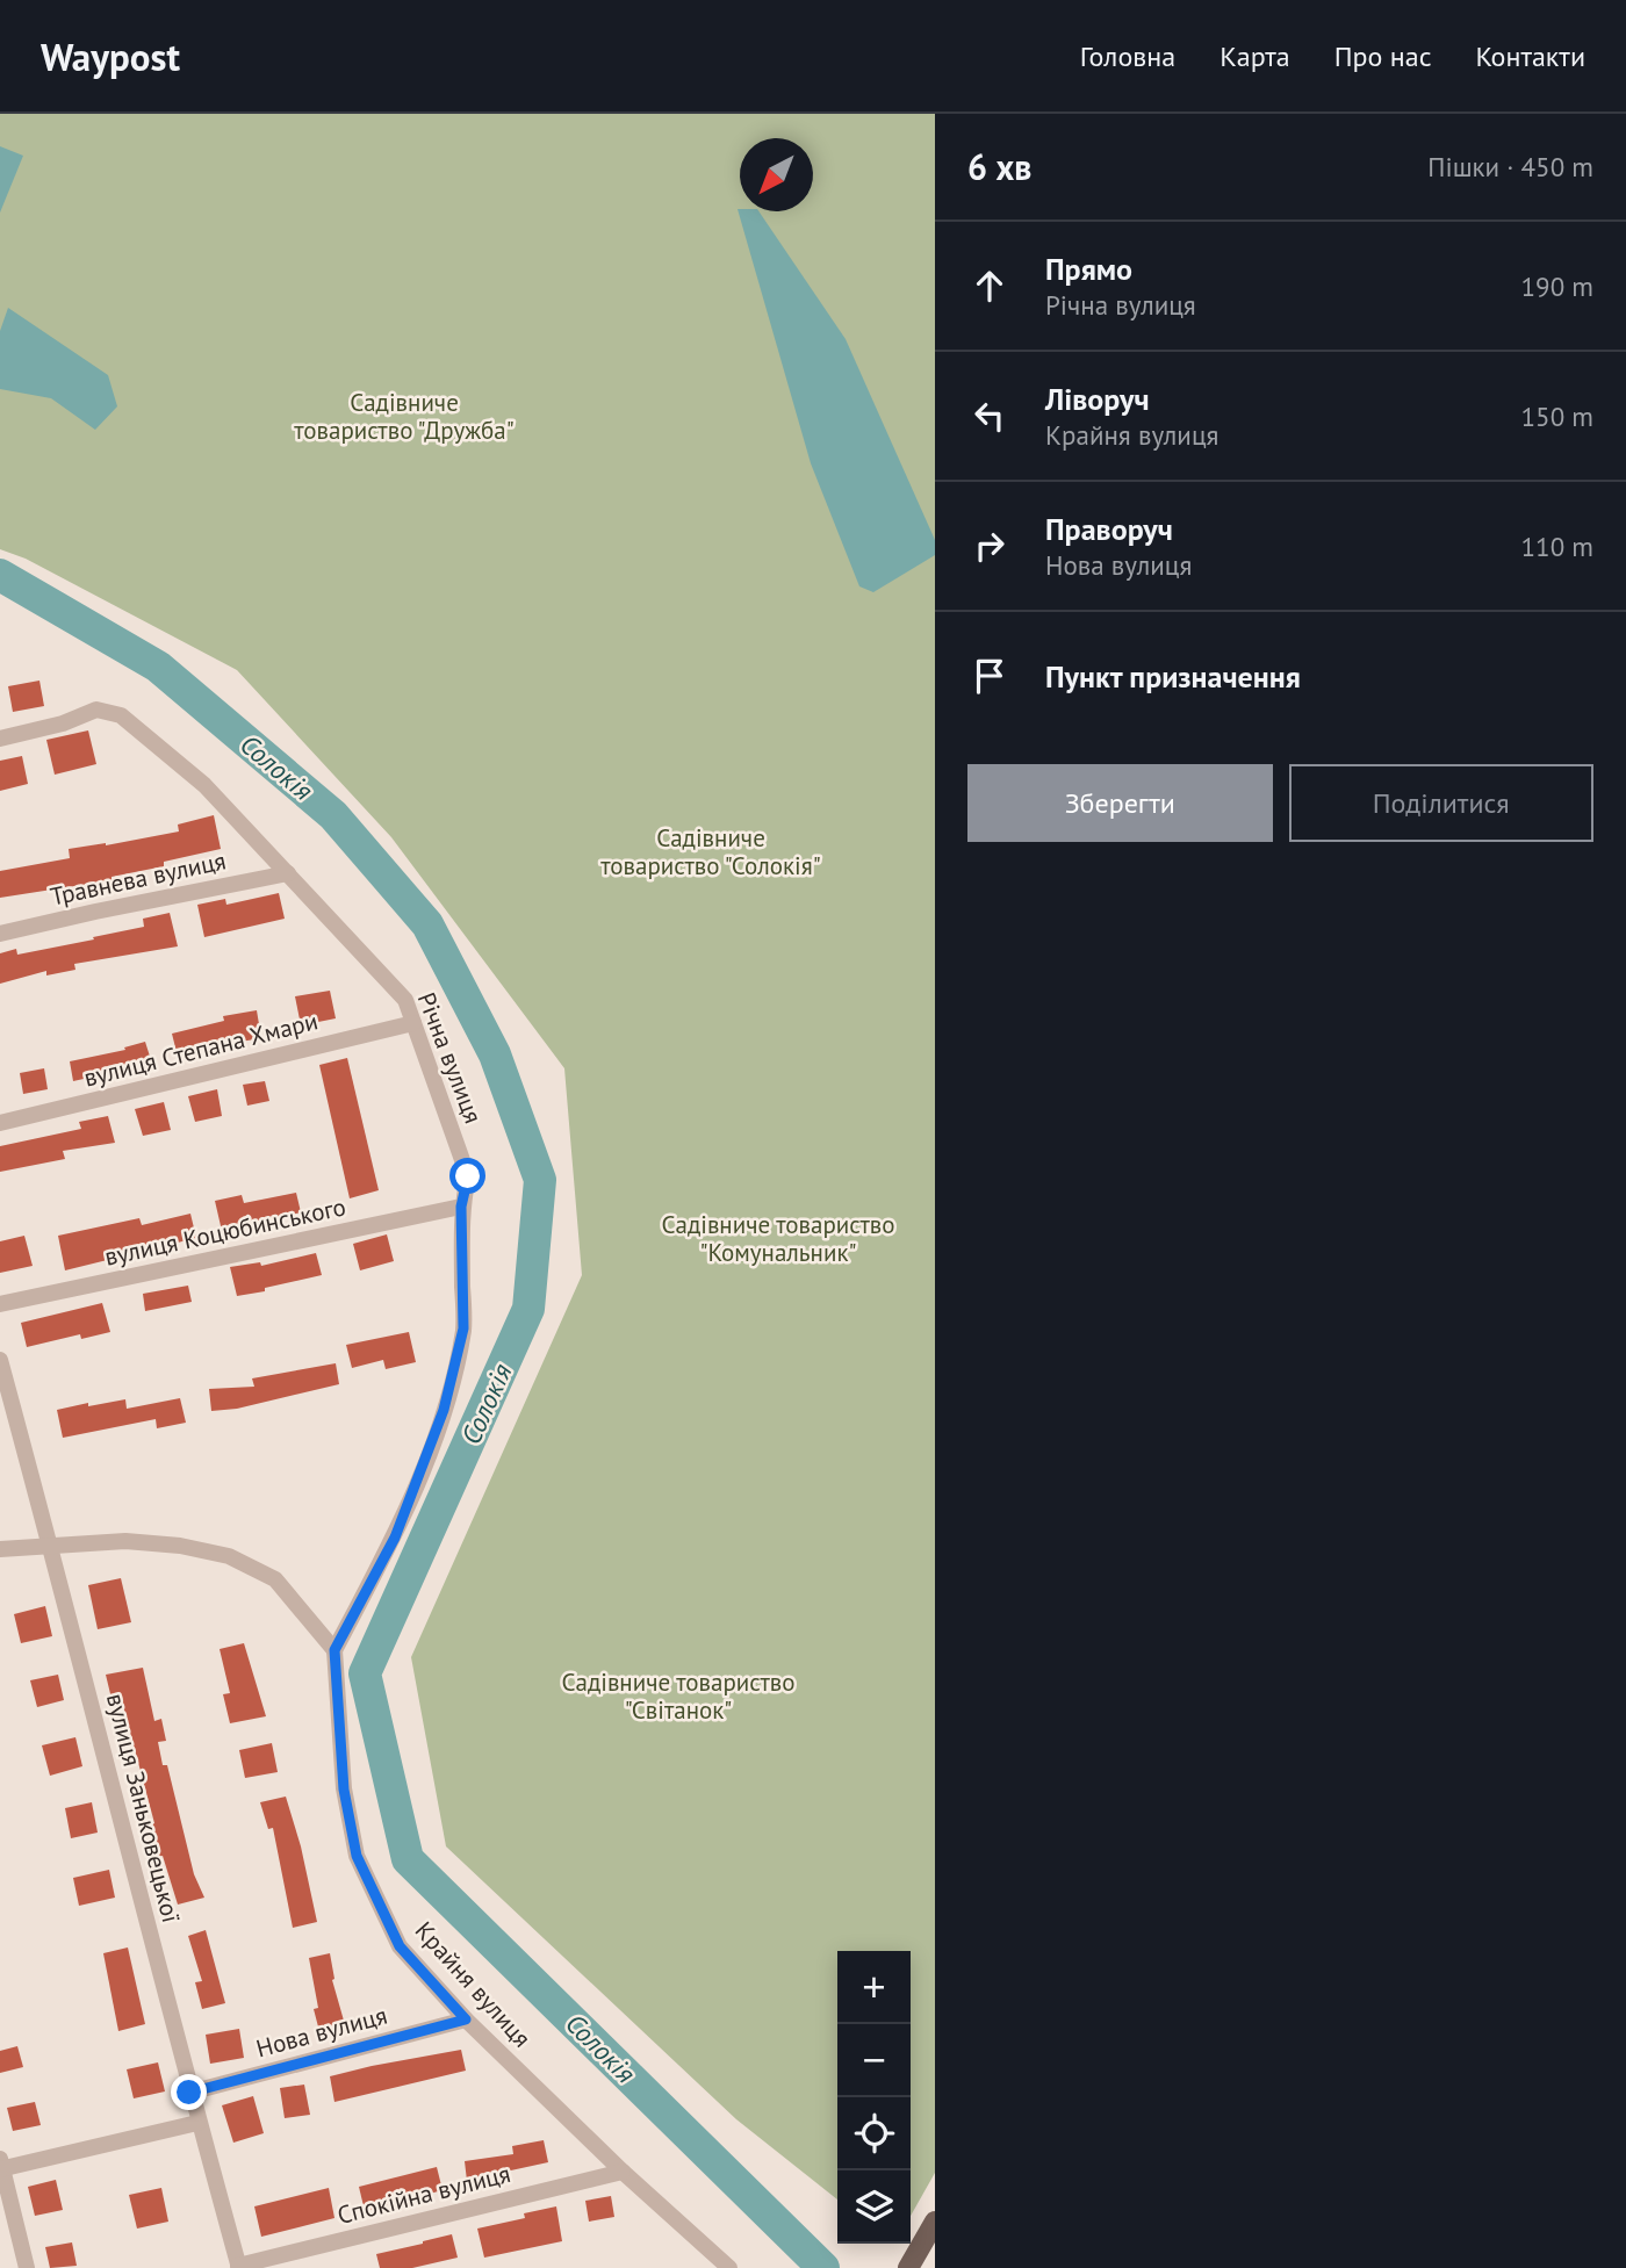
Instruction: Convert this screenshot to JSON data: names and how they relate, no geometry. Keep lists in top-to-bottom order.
{
  "streets": {
    "street": [
      "Травнева вулиця",
      "вулиця Степана Хмари",
      "Річна вулиця",
      "вулиця Коцюбинського",
      "вулиця Заньковецької",
      "Крайня вулиця",
      "Нова вулиця",
      "Спокійна вулиця"
    ]
  },
  "crossings": [
    ["Травнева вулиця", "Річна вулиця"],
    ["вулиця Степана Хмари", "Річна вулиця"],
    ["Річна вулиця", "вулиця Коцюбинського"],
    ["Річна вулиця", "Крайня вулиця"],
    ["вулиця Заньковецької", "Нова вулиця"],
    ["вулиця Заньковецької", "Спокійна вулиця"],
    ["Крайня вулиця", "Нова вулиця"],
    ["Крайня вулиця", "Спокійна вулиця"]
  ],
  "water": ["Солокія"],
  "parks": [
    "Садівниче товариство \"Дружба\"",
    "Садівниче товариство \"Солокія\"",
    "Садівниче товариство \"Комунальник\"",
    "Садівниче товариство \"Світанок\""
  ],
  "north": "bottom left",
  "page": {
    "header": "Waypost",
    "nav": [
      "Головна",
      "Карта",
      "Про нас",
      "Контакти"
    ],
    "heading": ["6 хв", "Пішки · 450 m"],
    "list": [
      ["Прямо", "Річна вулиця", "190 m"],
      ["Ліворуч", "Крайня вулиця", "150 m"],
      ["Праворуч", "Нова вулиця", "110 m"],
      "Пункт призначення"
    ],
    "buttons": ["Зберегти", "Поділитися"],
    "map_buttons": ["+", "−"]
  }
}
